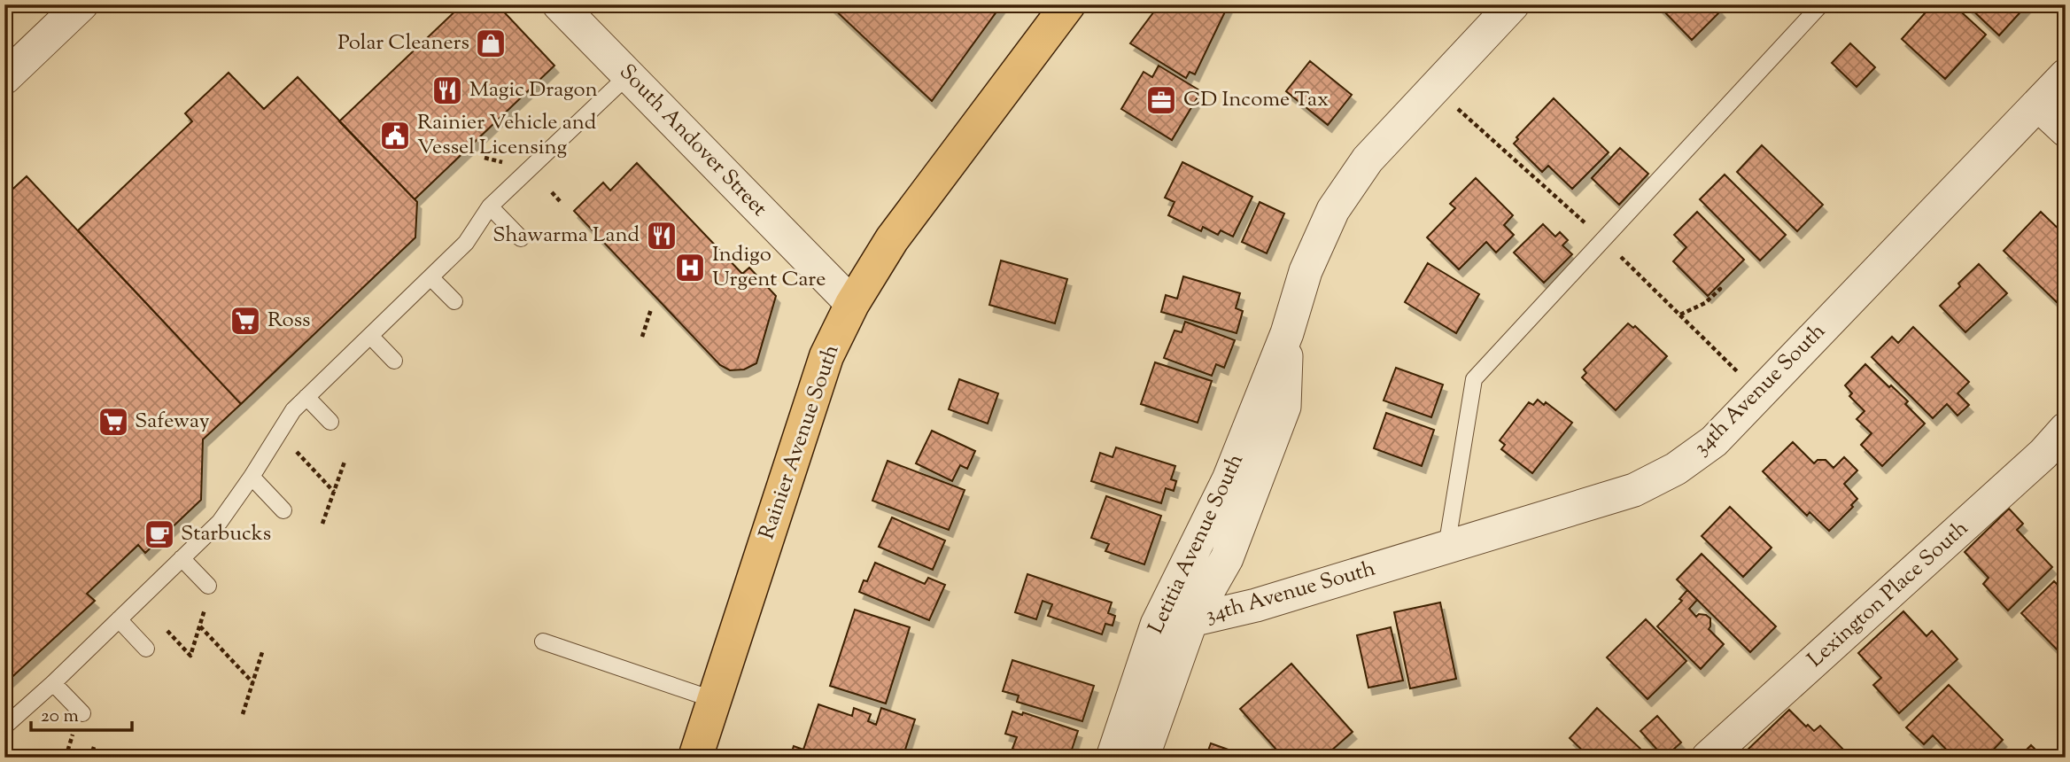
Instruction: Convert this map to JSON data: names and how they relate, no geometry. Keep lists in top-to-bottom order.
{
  "streets": {
    "main road": ["Rainier Avenue South"],
    "street": [
      "South Andover Street",
      "34th Avenue South",
      "Letitia Avenue South",
      "Lexington Place South"
    ]
  },
  "crossings": [
    ["South Andover Street", "Rainier Avenue South"],
    ["34th Avenue South", "Letitia Avenue South"]
  ],
  "places": {
    "shop": ["Polar Cleaners"],
    "restaurant": ["Magic Dragon", "Shawarma Land"],
    "office": ["CD Income Tax"],
    "public building": ["Rainier Vehicle and Vessel Licensing"],
    "hospital": ["Indigo Urgent Care"],
    "supermarket": ["Ross", "Safeway"],
    "cafe": ["Starbucks"]
  },
  "scale_bar": "20 m"
}
